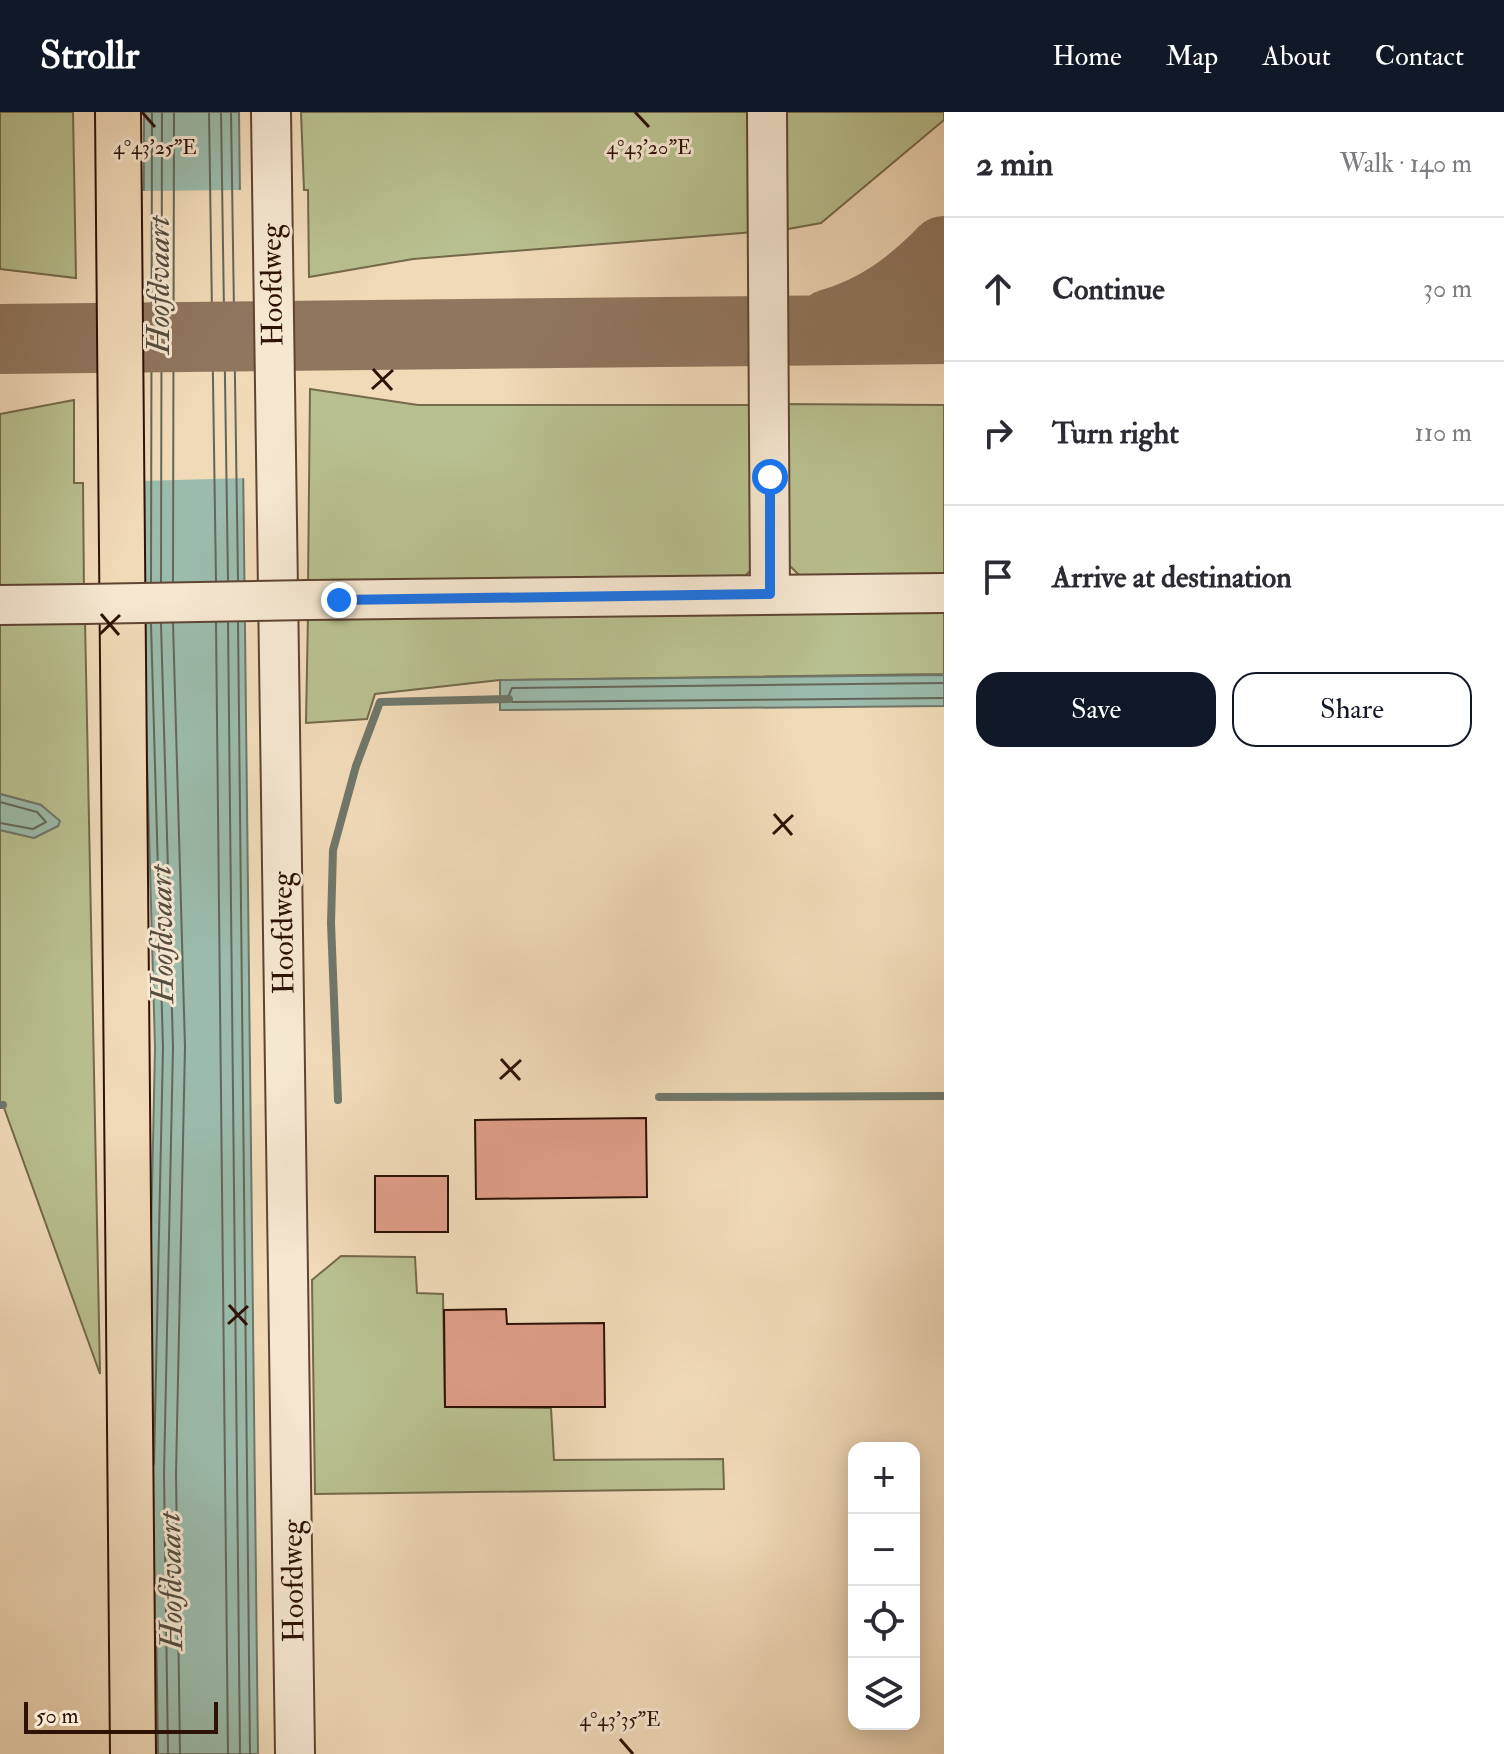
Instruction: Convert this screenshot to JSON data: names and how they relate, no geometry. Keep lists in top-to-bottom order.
{
  "streets": {
    "street": ["Hoofdweg"]
  },
  "water": ["Hoofdvaart"],
  "scale_bar": "50 m",
  "page": {
    "header": "Strollr",
    "nav": [
      "Home",
      "Map",
      "About",
      "Contact"
    ],
    "heading": ["2 min", "Walk · 140 m"],
    "list": [
      ["Continue", "30 m"],
      ["Turn right", "110 m"],
      "Arrive at destination"
    ],
    "buttons": ["Save", "Share"],
    "map_buttons": ["+", "−"],
    "scale": "50 m"
  },
  "coordinates": ["4°43'25\"E", "4°43'20\"E", "4°43'35\"E"]
}
